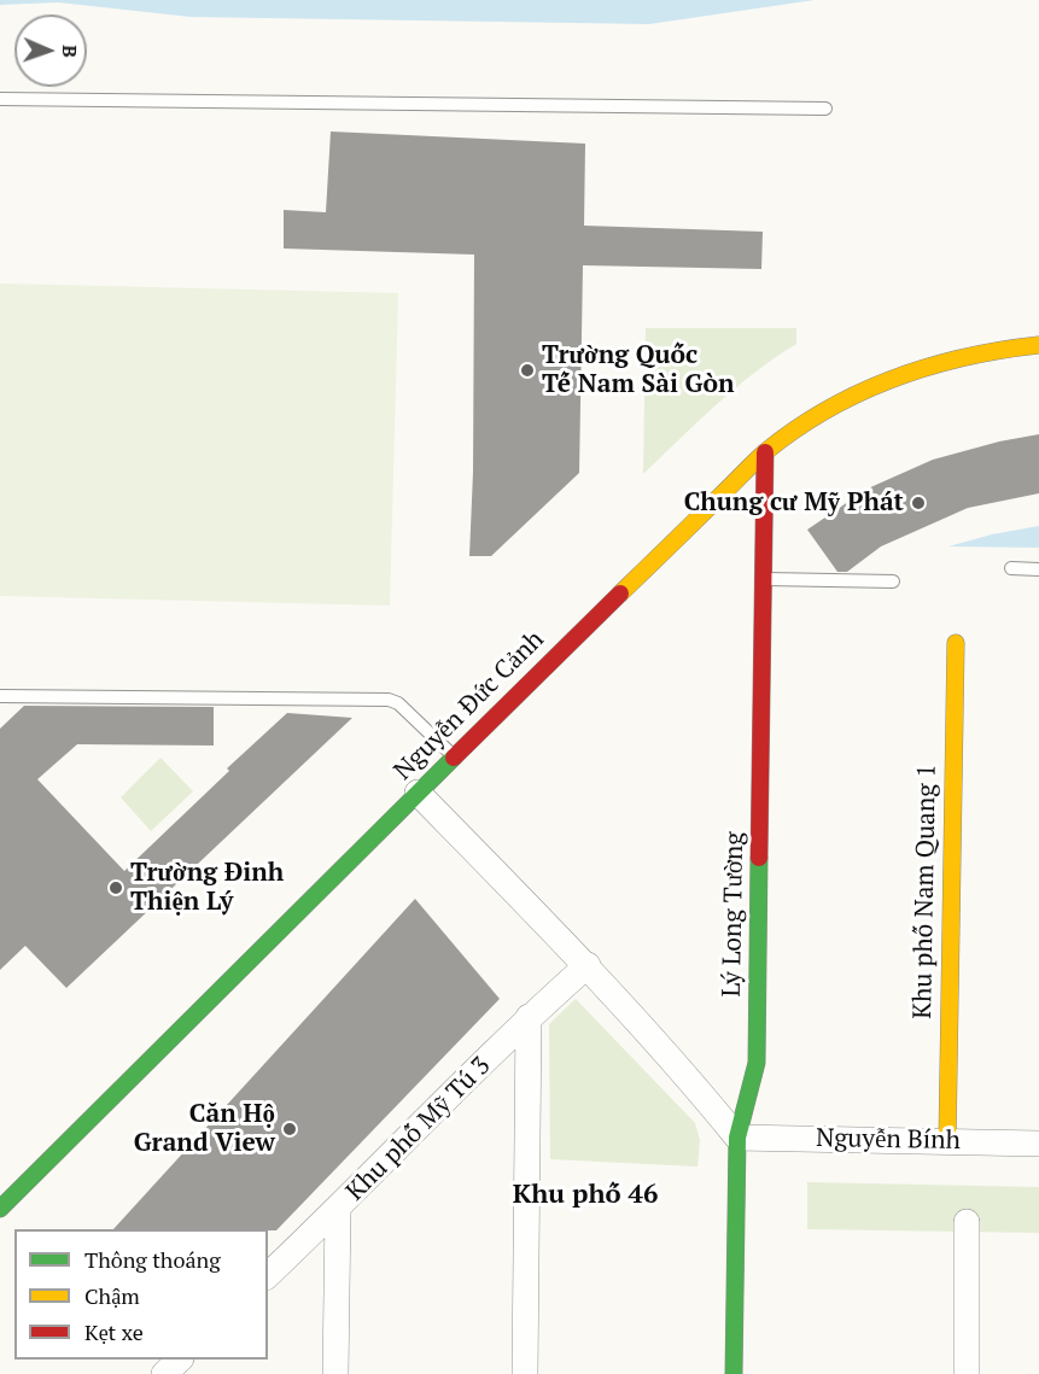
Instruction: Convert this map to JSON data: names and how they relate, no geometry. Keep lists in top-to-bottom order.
{
  "streets": {
    "street": [
      "Nguyễn Đức Cảnh",
      "Khu phố Nam Quang 1",
      "Lý Long Tường",
      "Khu phố Mỹ Tú 3",
      "Nguyễn Bính"
    ]
  },
  "crossings": [
    ["Nguyễn Đức Cảnh", "Lý Long Tường"],
    ["Khu phố Nam Quang 1", "Nguyễn Bính"],
    ["Lý Long Tường", "Nguyễn Bính"]
  ],
  "districts": ["Khu phố 46"],
  "places": [
    "Trường Quốc Tế Nam Sài Gòn",
    "Chung cư Mỹ Phát",
    "Trường Đinh Thiện Lý",
    "Căn Hộ Grand View"
  ],
  "legend": ["Thông thoáng", "Chậm", "Kẹt xe"],
  "north": "right"
}
